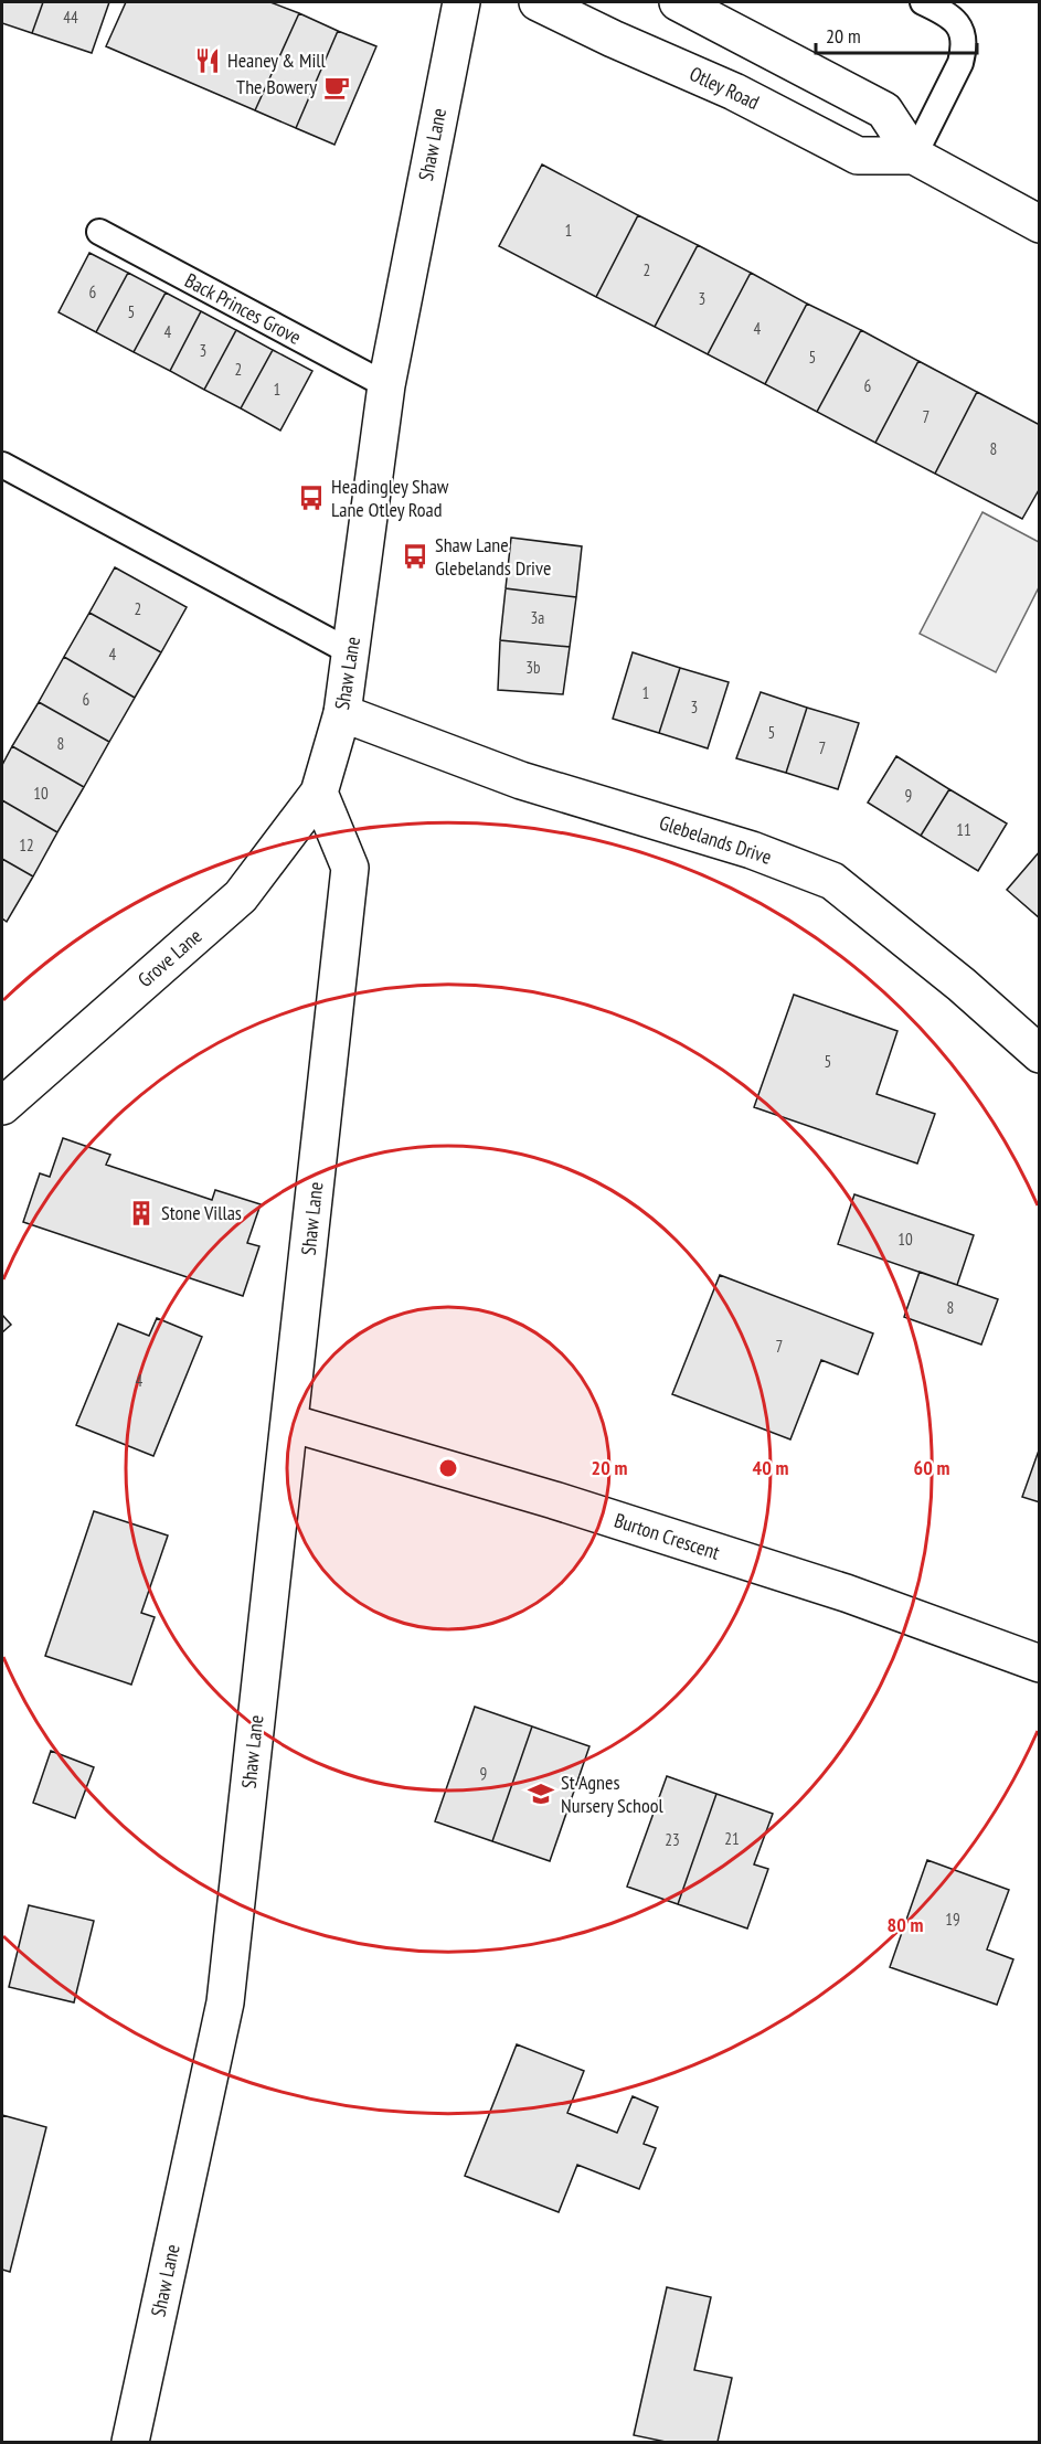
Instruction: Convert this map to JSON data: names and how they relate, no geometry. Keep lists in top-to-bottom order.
{
  "streets": {
    "main road": [
      "Otley Road",
      "Shaw Lane",
      "Glebelands Drive",
      "Grove Lane",
      "Burton Crescent"
    ],
    "lane": ["Back Princes Grove"]
  },
  "crossings": [
    ["Shaw Lane", "Back Princes Grove"],
    ["Shaw Lane", "Glebelands Drive"],
    ["Shaw Lane", "Grove Lane"],
    ["Shaw Lane", "Burton Crescent"]
  ],
  "places": {
    "restaurant": ["Heaney & Mill"],
    "cafe": ["The Bowery"],
    "bus stop": ["Headingley Shaw Lane Otley Road", "Shaw Lane Glebelands Drive"],
    "building": ["Stone Villas"],
    "school or university": ["St Agnes Nursery School"]
  },
  "house_numbers": [
    "44",
    "1",
    "2",
    "6",
    "3",
    "5",
    "4",
    "4",
    "3",
    "5",
    "2",
    "6",
    "1",
    "7",
    "8",
    "2",
    "3a",
    "4",
    "3b",
    "1",
    "6",
    "3",
    "5",
    "8",
    "7",
    "10",
    "9",
    "11",
    "12",
    "5",
    "10",
    "8",
    "7",
    "4",
    "9",
    "21",
    "23",
    "19"
  ],
  "scale_bar": "20 m",
  "rings": [
    "20 m",
    "40 m",
    "60 m",
    "80 m"
  ]
}
